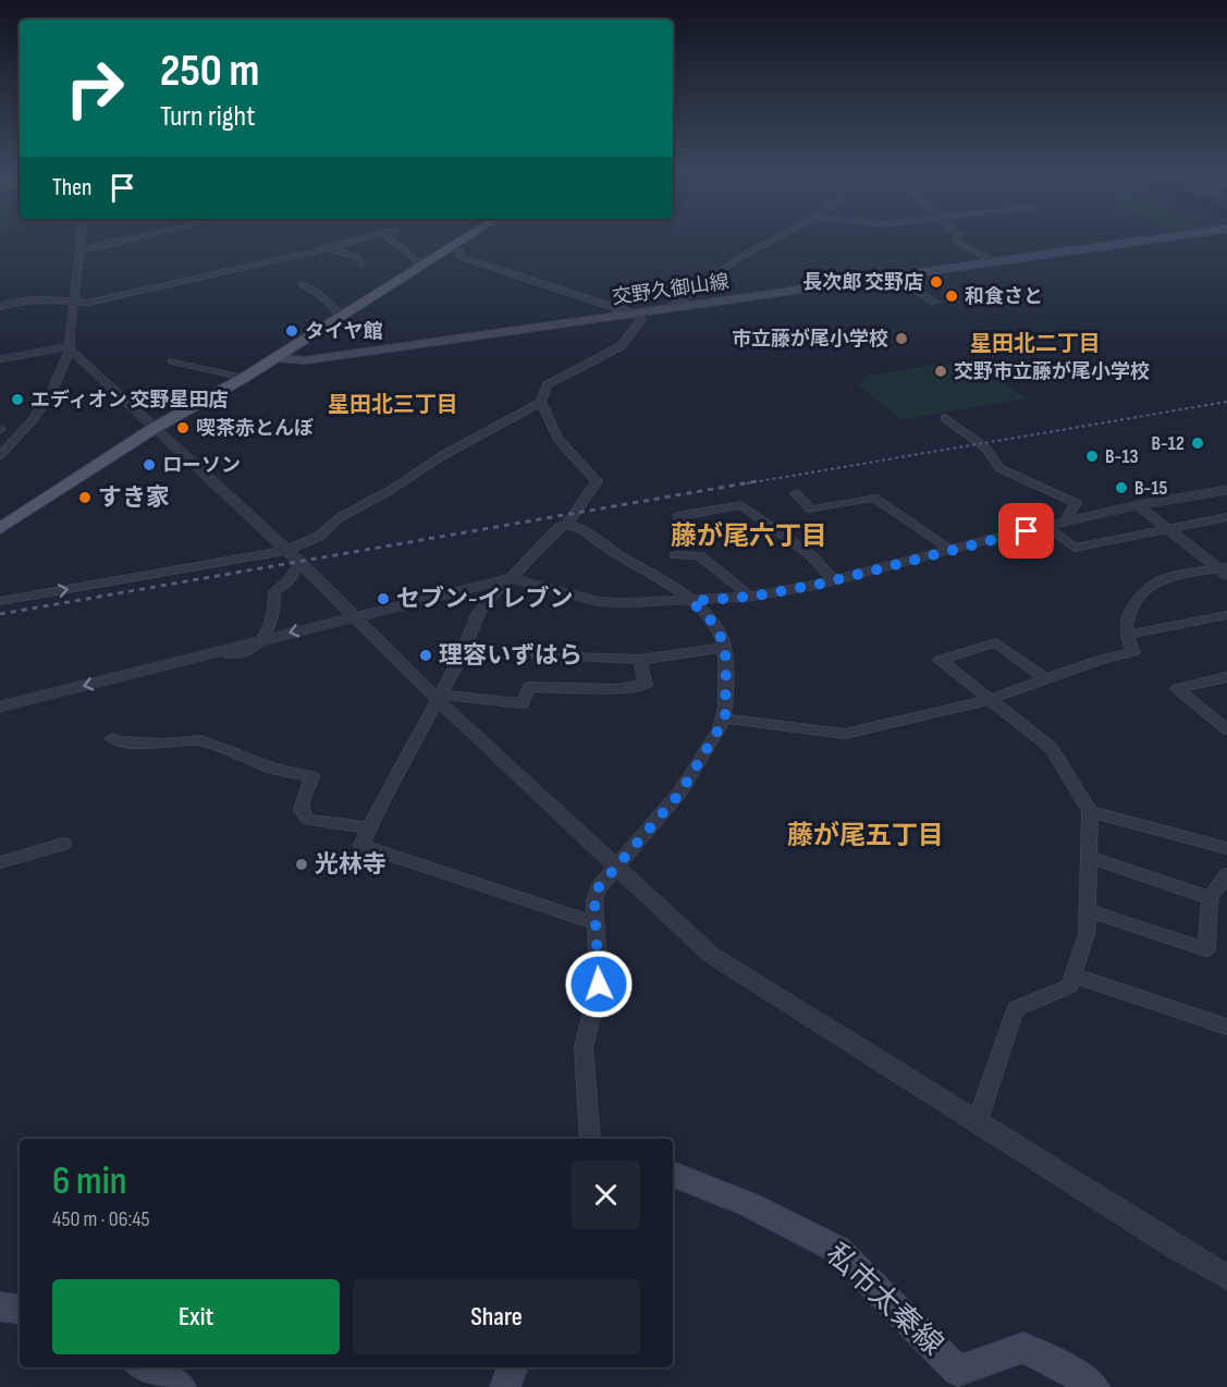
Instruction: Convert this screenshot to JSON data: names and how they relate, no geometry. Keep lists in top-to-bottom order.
{
  "streets": {
    "main road": ["交野久御山線", "私市太秦線"]
  },
  "districts": [
    "星田北二丁目",
    "星田北三丁目",
    "藤が尾六丁目",
    "藤が尾五丁目"
  ],
  "places": [
    "長次郎 交野店",
    "和食さと",
    "タイヤ館",
    "市立藤が尾小学校",
    "交野市立藤が尾小学校",
    "エディオン 交野星田店",
    "喫茶赤とんぼ",
    "B-12",
    "B-13",
    "ローソン",
    "B-15",
    "すき家",
    "セブン-イレブン",
    "理容いずはら",
    "光林寺"
  ],
  "page": {
    "turn": ["250 m", "Turn right"],
    "then": "Then",
    "heading": ["6 min", "450 m · 06:45"],
    "buttons": ["Exit", "Share"]
  }
}
